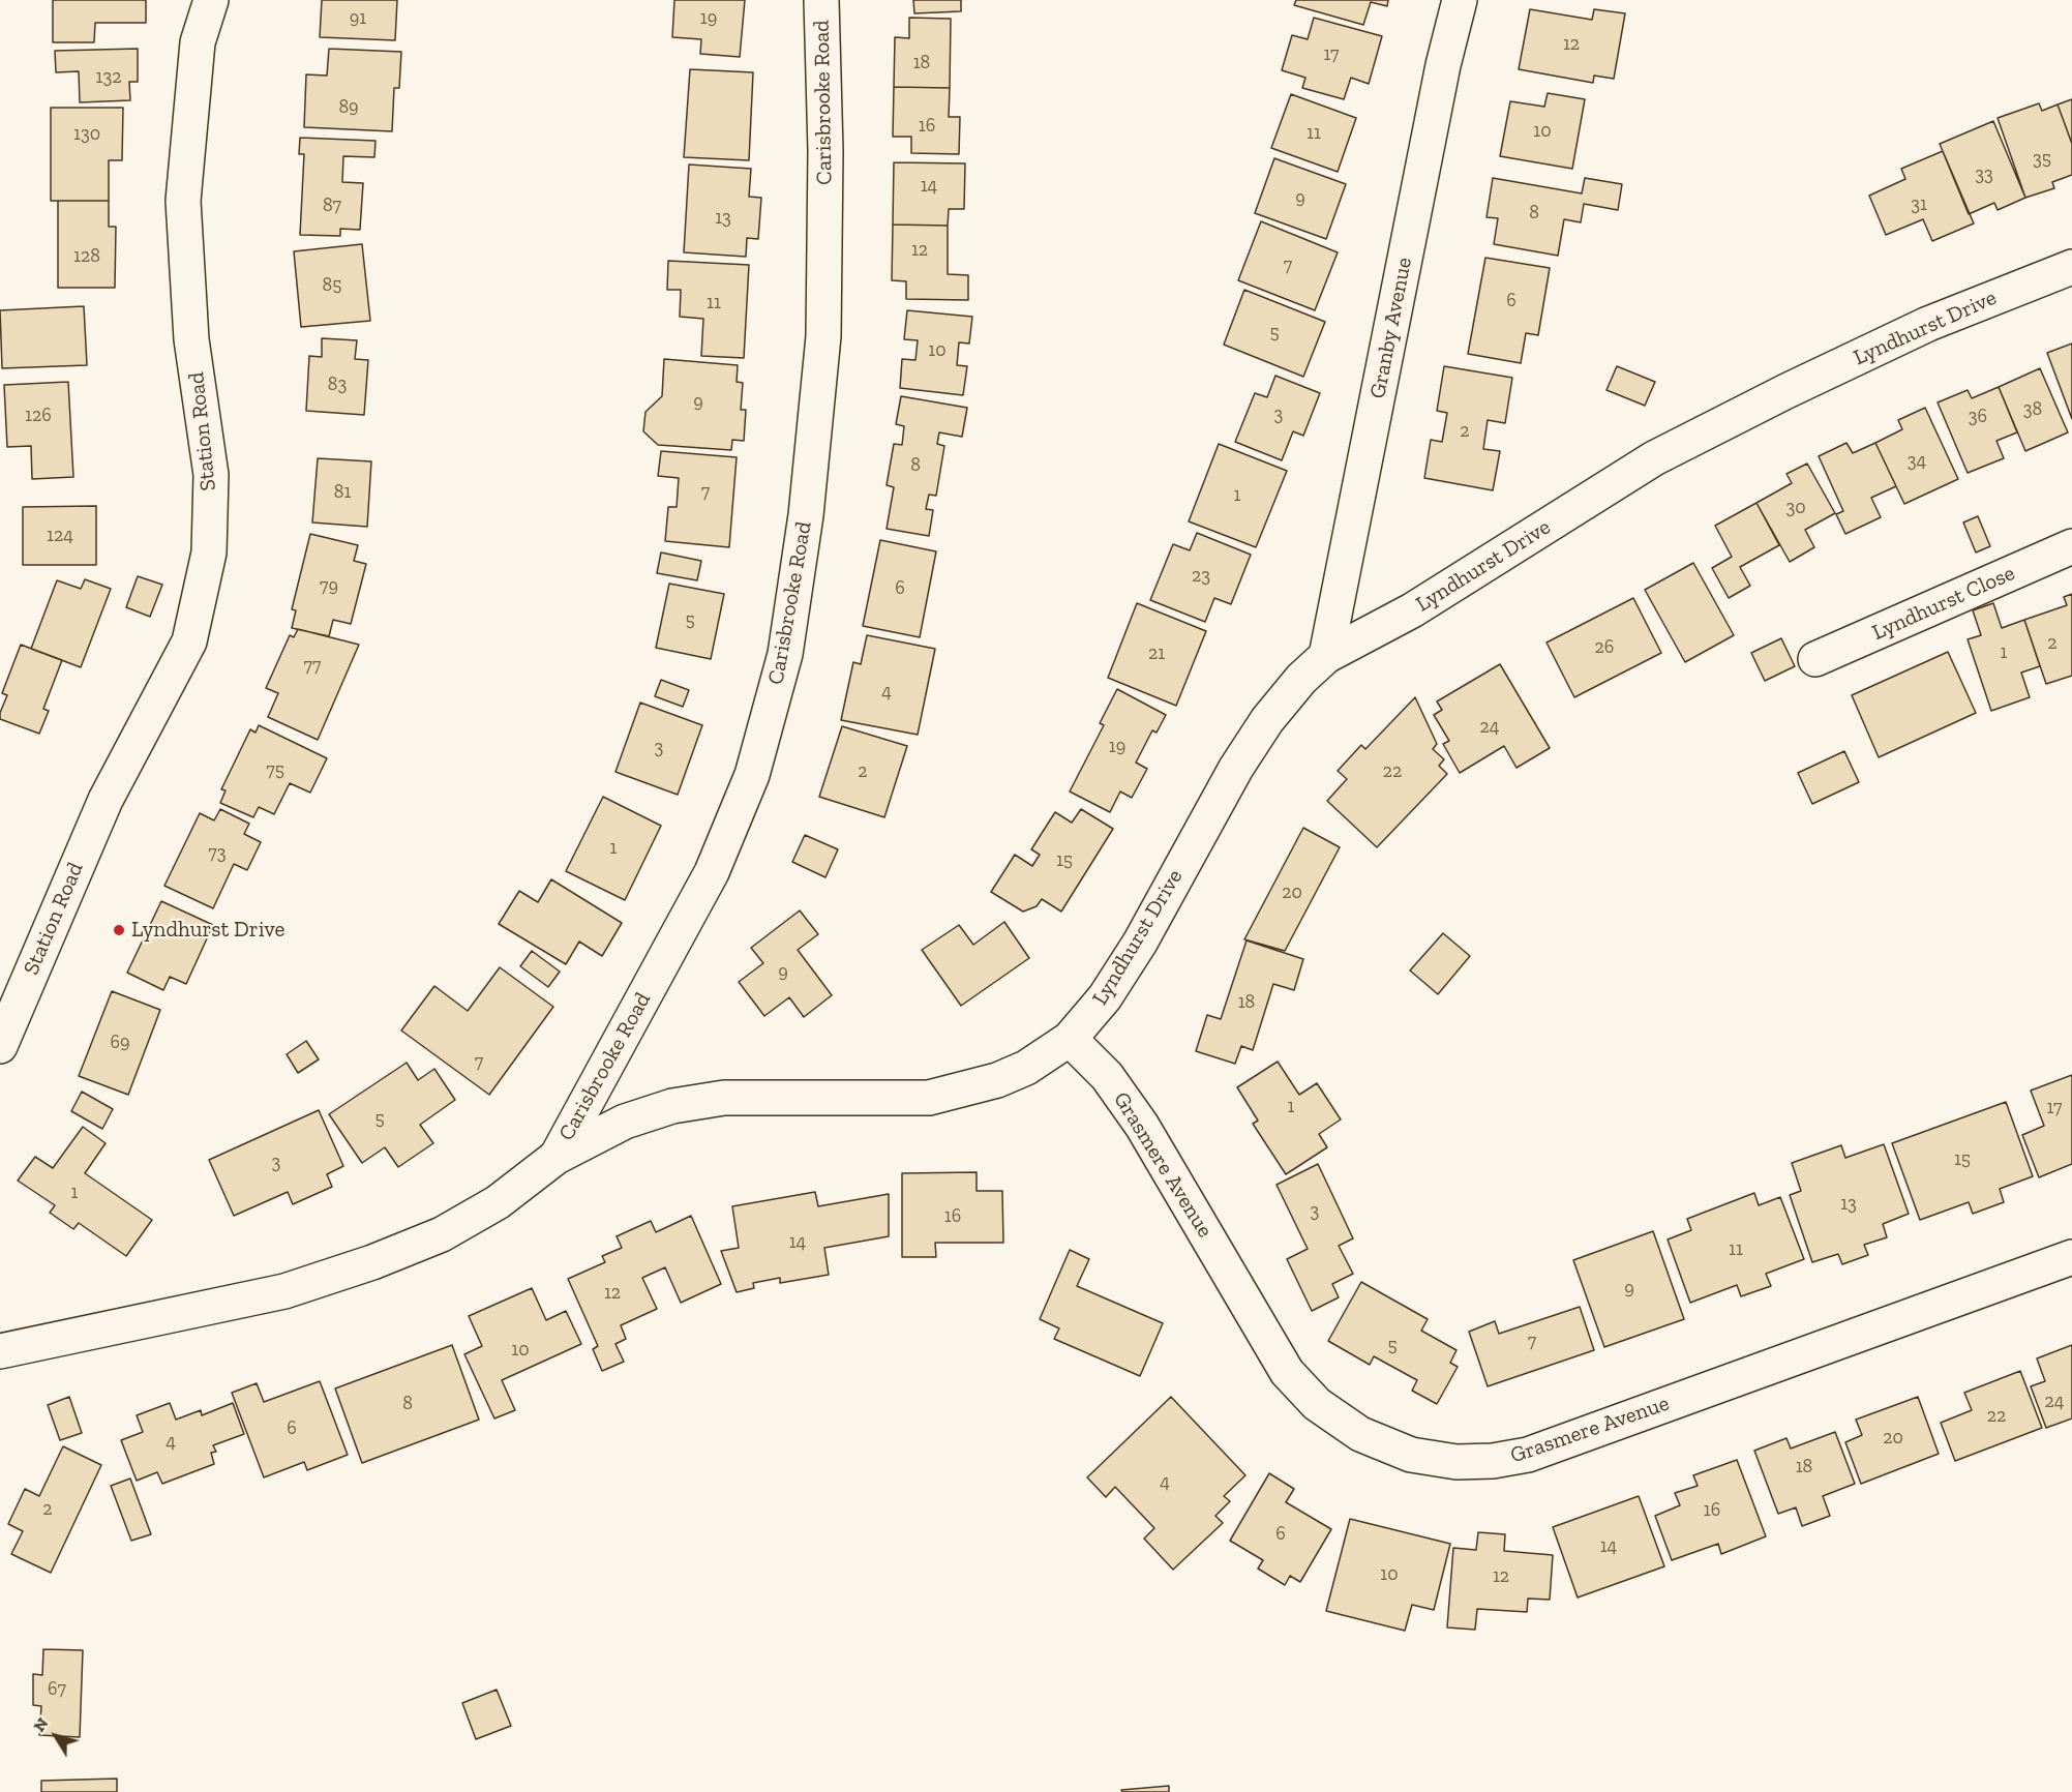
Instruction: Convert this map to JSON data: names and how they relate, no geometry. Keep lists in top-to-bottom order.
{
  "streets": {
    "street": [
      "Carisbrooke Road",
      "Granby Avenue",
      "Lyndhurst Drive",
      "Station Road",
      "Lyndhurst Close",
      "Grasmere Avenue"
    ]
  },
  "crossings": [
    ["Carisbrooke Road", "Lyndhurst Drive"],
    ["Granby Avenue", "Lyndhurst Drive"],
    ["Lyndhurst Drive", "Grasmere Avenue"]
  ],
  "places": ["Lyndhurst Drive"],
  "house_numbers": [
    "91",
    "19",
    "12",
    "17",
    "18",
    "132",
    "89",
    "16",
    "10",
    "11",
    "130",
    "35",
    "33",
    "14",
    "9",
    "31",
    "87",
    "8",
    "13",
    "12",
    "128",
    "7",
    "85",
    "6",
    "11",
    "5",
    "10",
    "83",
    "9",
    "38",
    "3",
    "126",
    "36",
    "2",
    "34",
    "8",
    "81",
    "7",
    "1",
    "30",
    "124",
    "23",
    "79",
    "6",
    "5",
    "2",
    "26",
    "1",
    "21",
    "77",
    "4",
    "24",
    "19",
    "3",
    "75",
    "2",
    "22",
    "1",
    "73",
    "15",
    "20",
    "9",
    "18",
    "69",
    "7",
    "1",
    "17",
    "5",
    "15",
    "3",
    "1",
    "13",
    "3",
    "16",
    "14",
    "11",
    "9",
    "12",
    "7",
    "5",
    "10",
    "24",
    "8",
    "22",
    "6",
    "20",
    "4",
    "18",
    "4",
    "2",
    "16",
    "6",
    "14",
    "10",
    "12",
    "67"
  ],
  "north": "top left"
}
